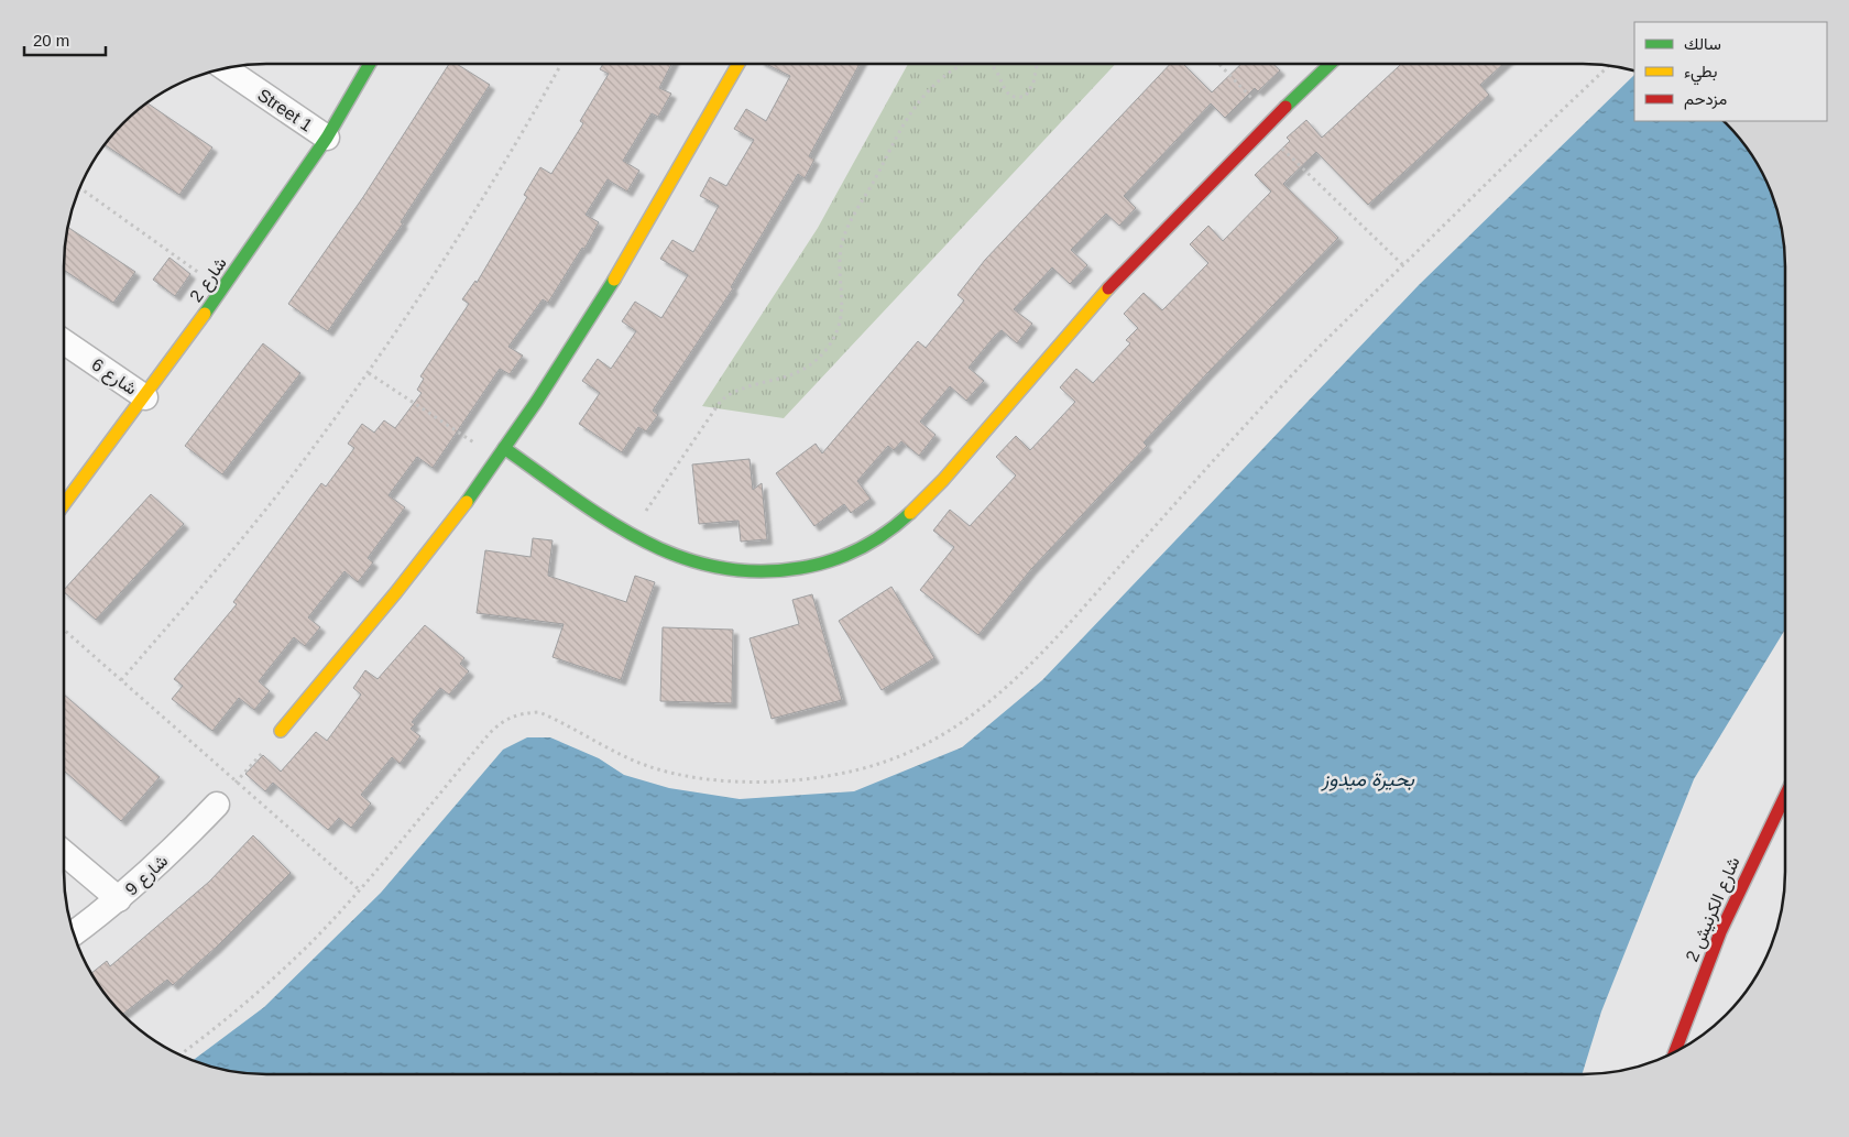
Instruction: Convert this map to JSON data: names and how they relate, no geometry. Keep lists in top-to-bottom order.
{
  "streets": {
    "street": [
      "Street 1",
      "شارع 2",
      "شارع 6",
      "شارع 9",
      "شارع الكرنيش 2"
    ]
  },
  "crossings": [
    ["Street 1", "شارع 2"],
    ["شارع 2", "شارع 6"]
  ],
  "water": ["بحيرة ميدوز"],
  "legend": ["سالك", "بطيء", "مزدحم"],
  "scale_bar": "20 m"
}
